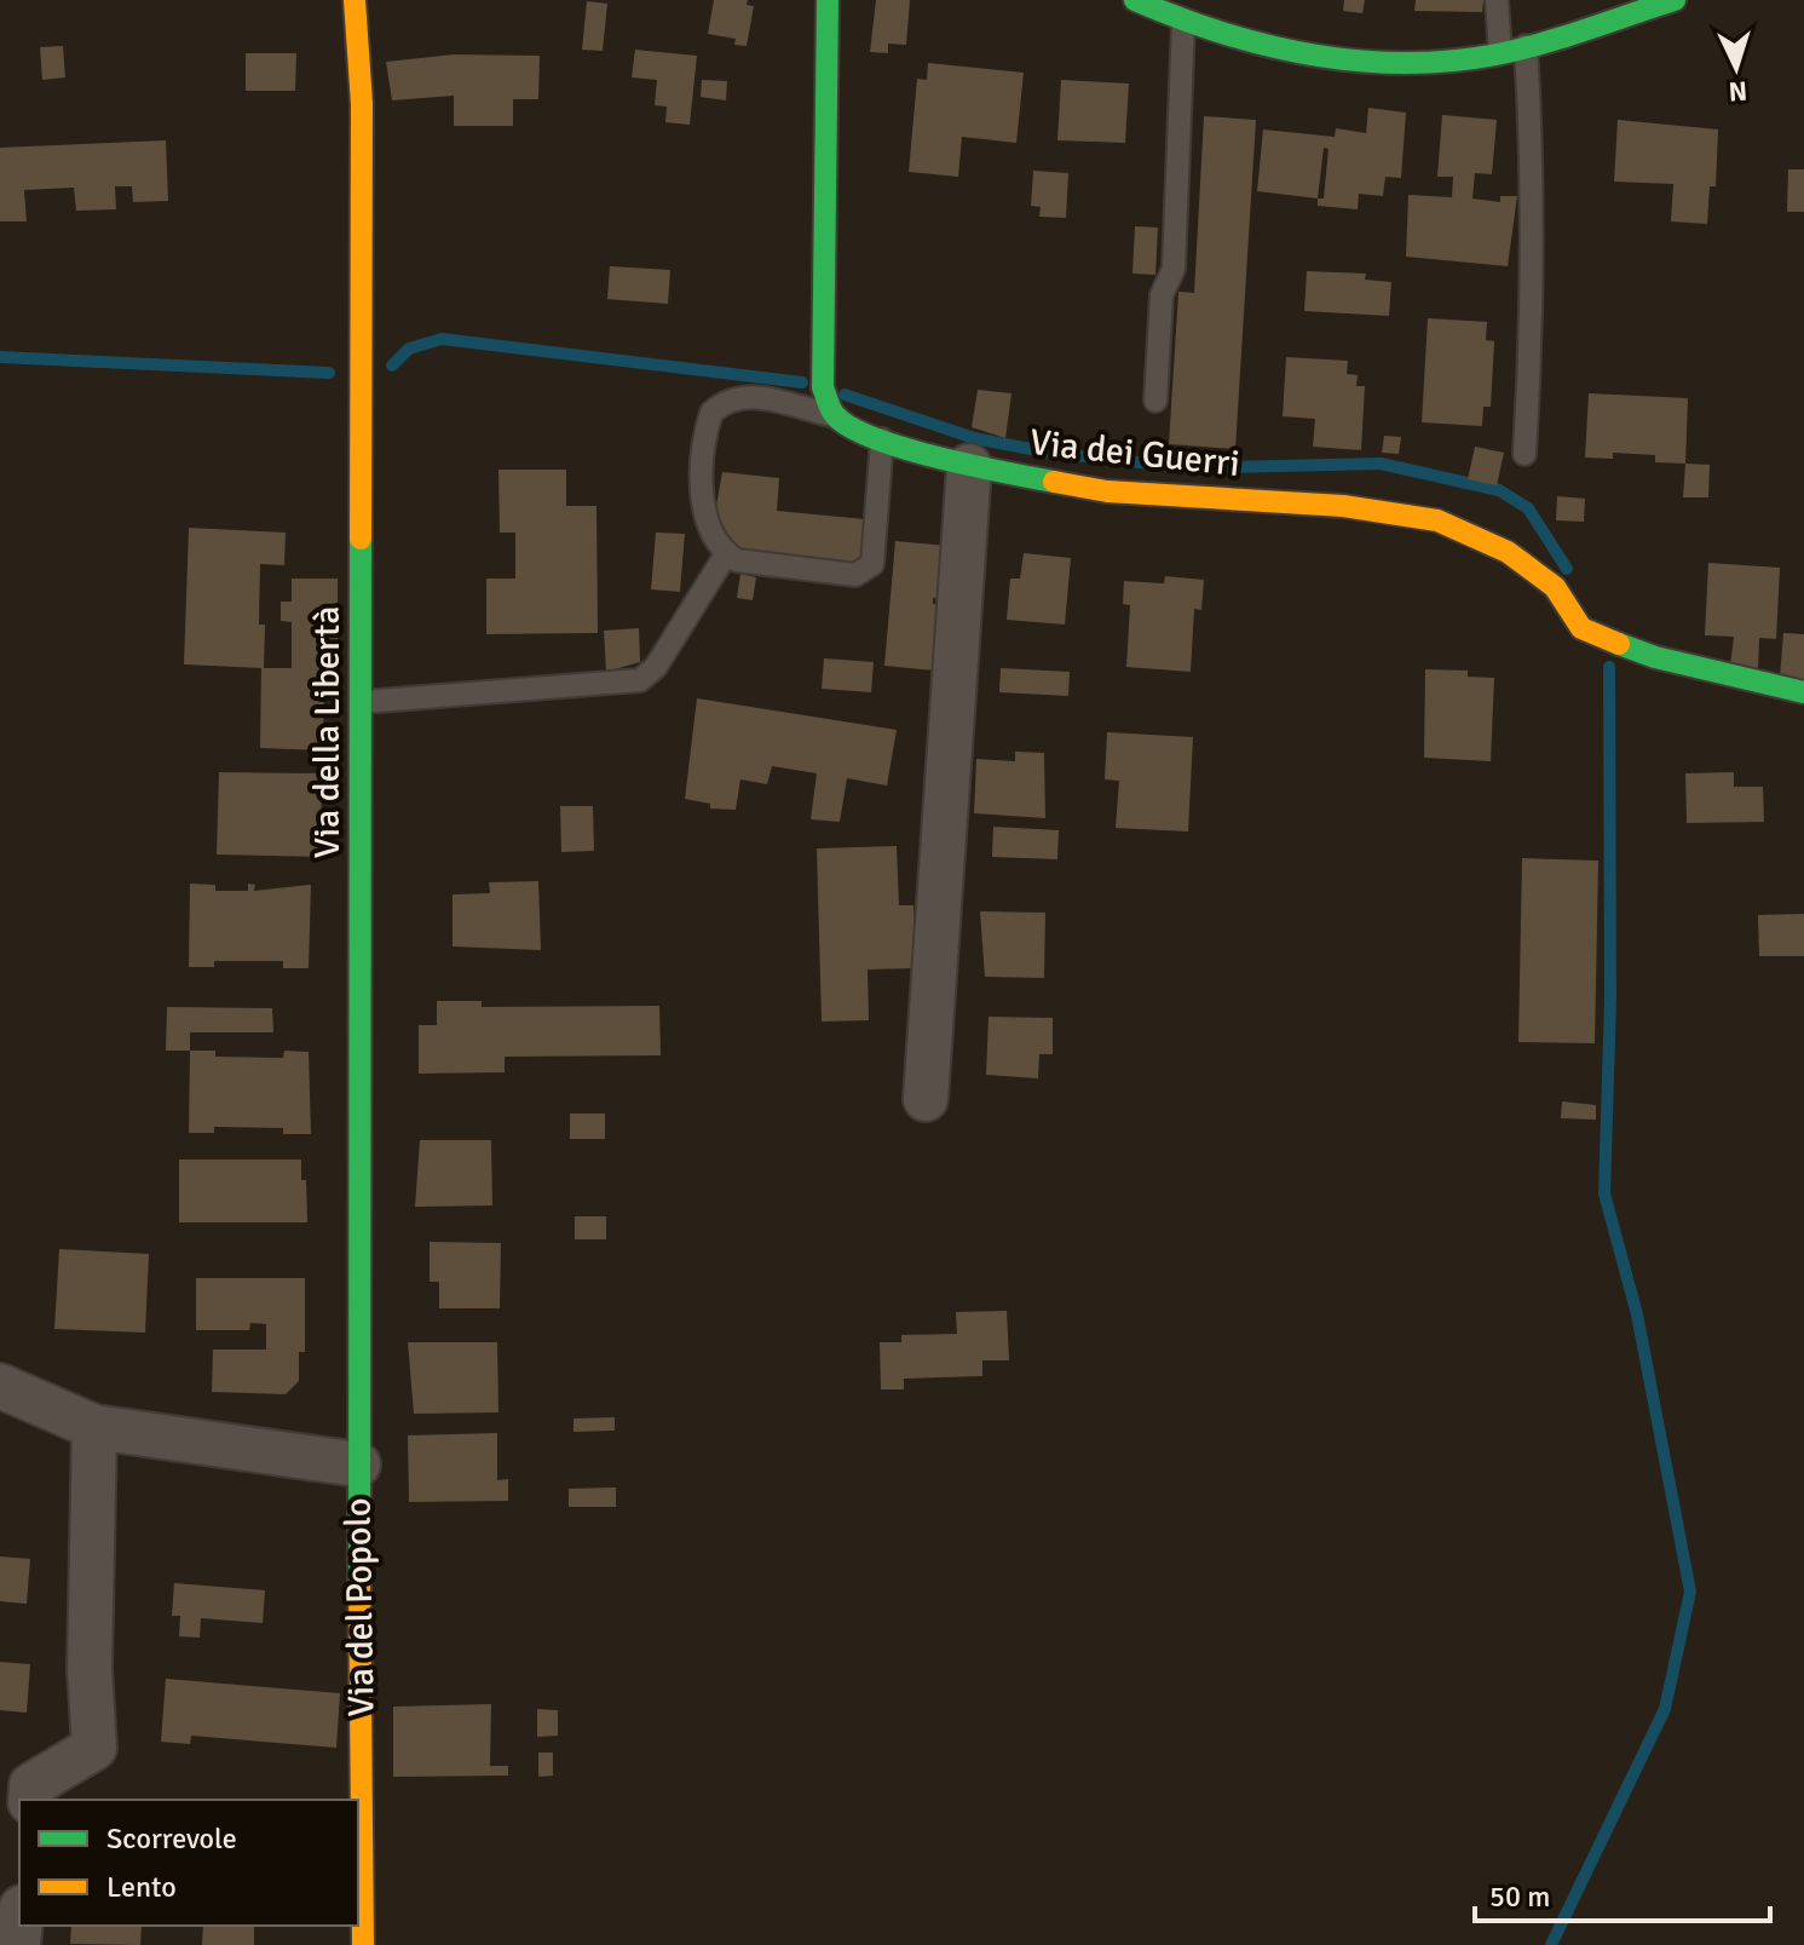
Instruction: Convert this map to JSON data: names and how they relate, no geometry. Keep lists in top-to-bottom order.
{
  "streets": {
    "street": ["Via dei Guerri", "Via della Libertà", "Via del Popolo"]
  },
  "crossings": [
    ["Via della Libertà", "Via del Popolo"]
  ],
  "legend": ["Scorrevole", "Lento"],
  "scale_bar": "50 m",
  "north": "bottom"
}
